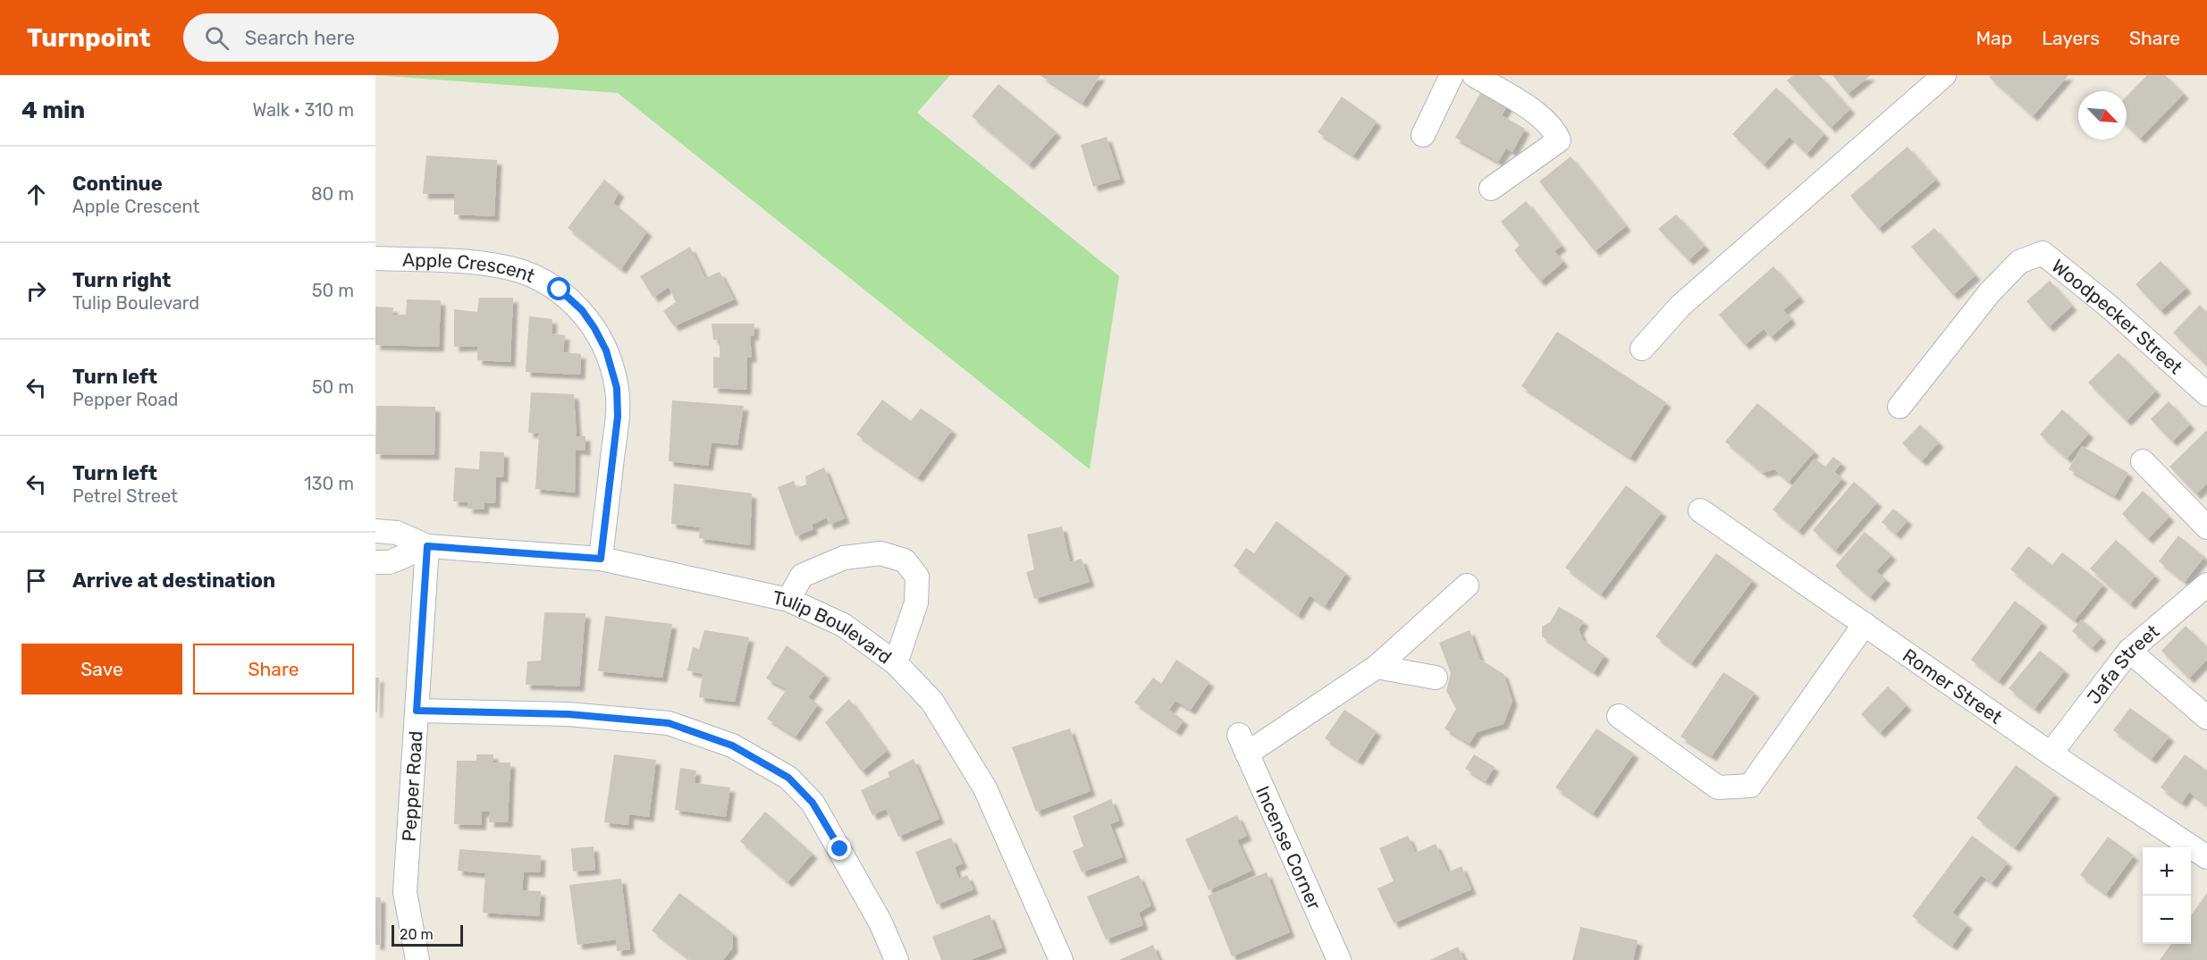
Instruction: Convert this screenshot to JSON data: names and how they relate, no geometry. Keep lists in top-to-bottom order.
{
  "streets": {
    "street": [
      "Apple Crescent",
      "Woodpecker Street",
      "Tulip Boulevard",
      "Jafa Street",
      "Romer Street",
      "Pepper Road",
      "Incense Corner"
    ]
  },
  "crossings": [
    ["Apple Crescent", "Tulip Boulevard"],
    ["Tulip Boulevard", "Pepper Road"],
    ["Jafa Street", "Romer Street"]
  ],
  "scale_bar": "20 m",
  "north": "bottom right",
  "page": {
    "header": "Turnpoint",
    "search": "Search here",
    "nav": ["Map", "Layers", "Share"],
    "heading": ["4 min", "Walk · 310 m"],
    "list": [
      ["Continue", "Apple Crescent", "80 m"],
      ["Turn right", "Tulip Boulevard", "50 m"],
      ["Turn left", "Pepper Road", "50 m"],
      ["Turn left", "Petrel Street", "130 m"],
      "Arrive at destination"
    ],
    "buttons": ["Save", "Share"],
    "map_buttons": ["+", "−"],
    "scale": "20 m"
  }
}
